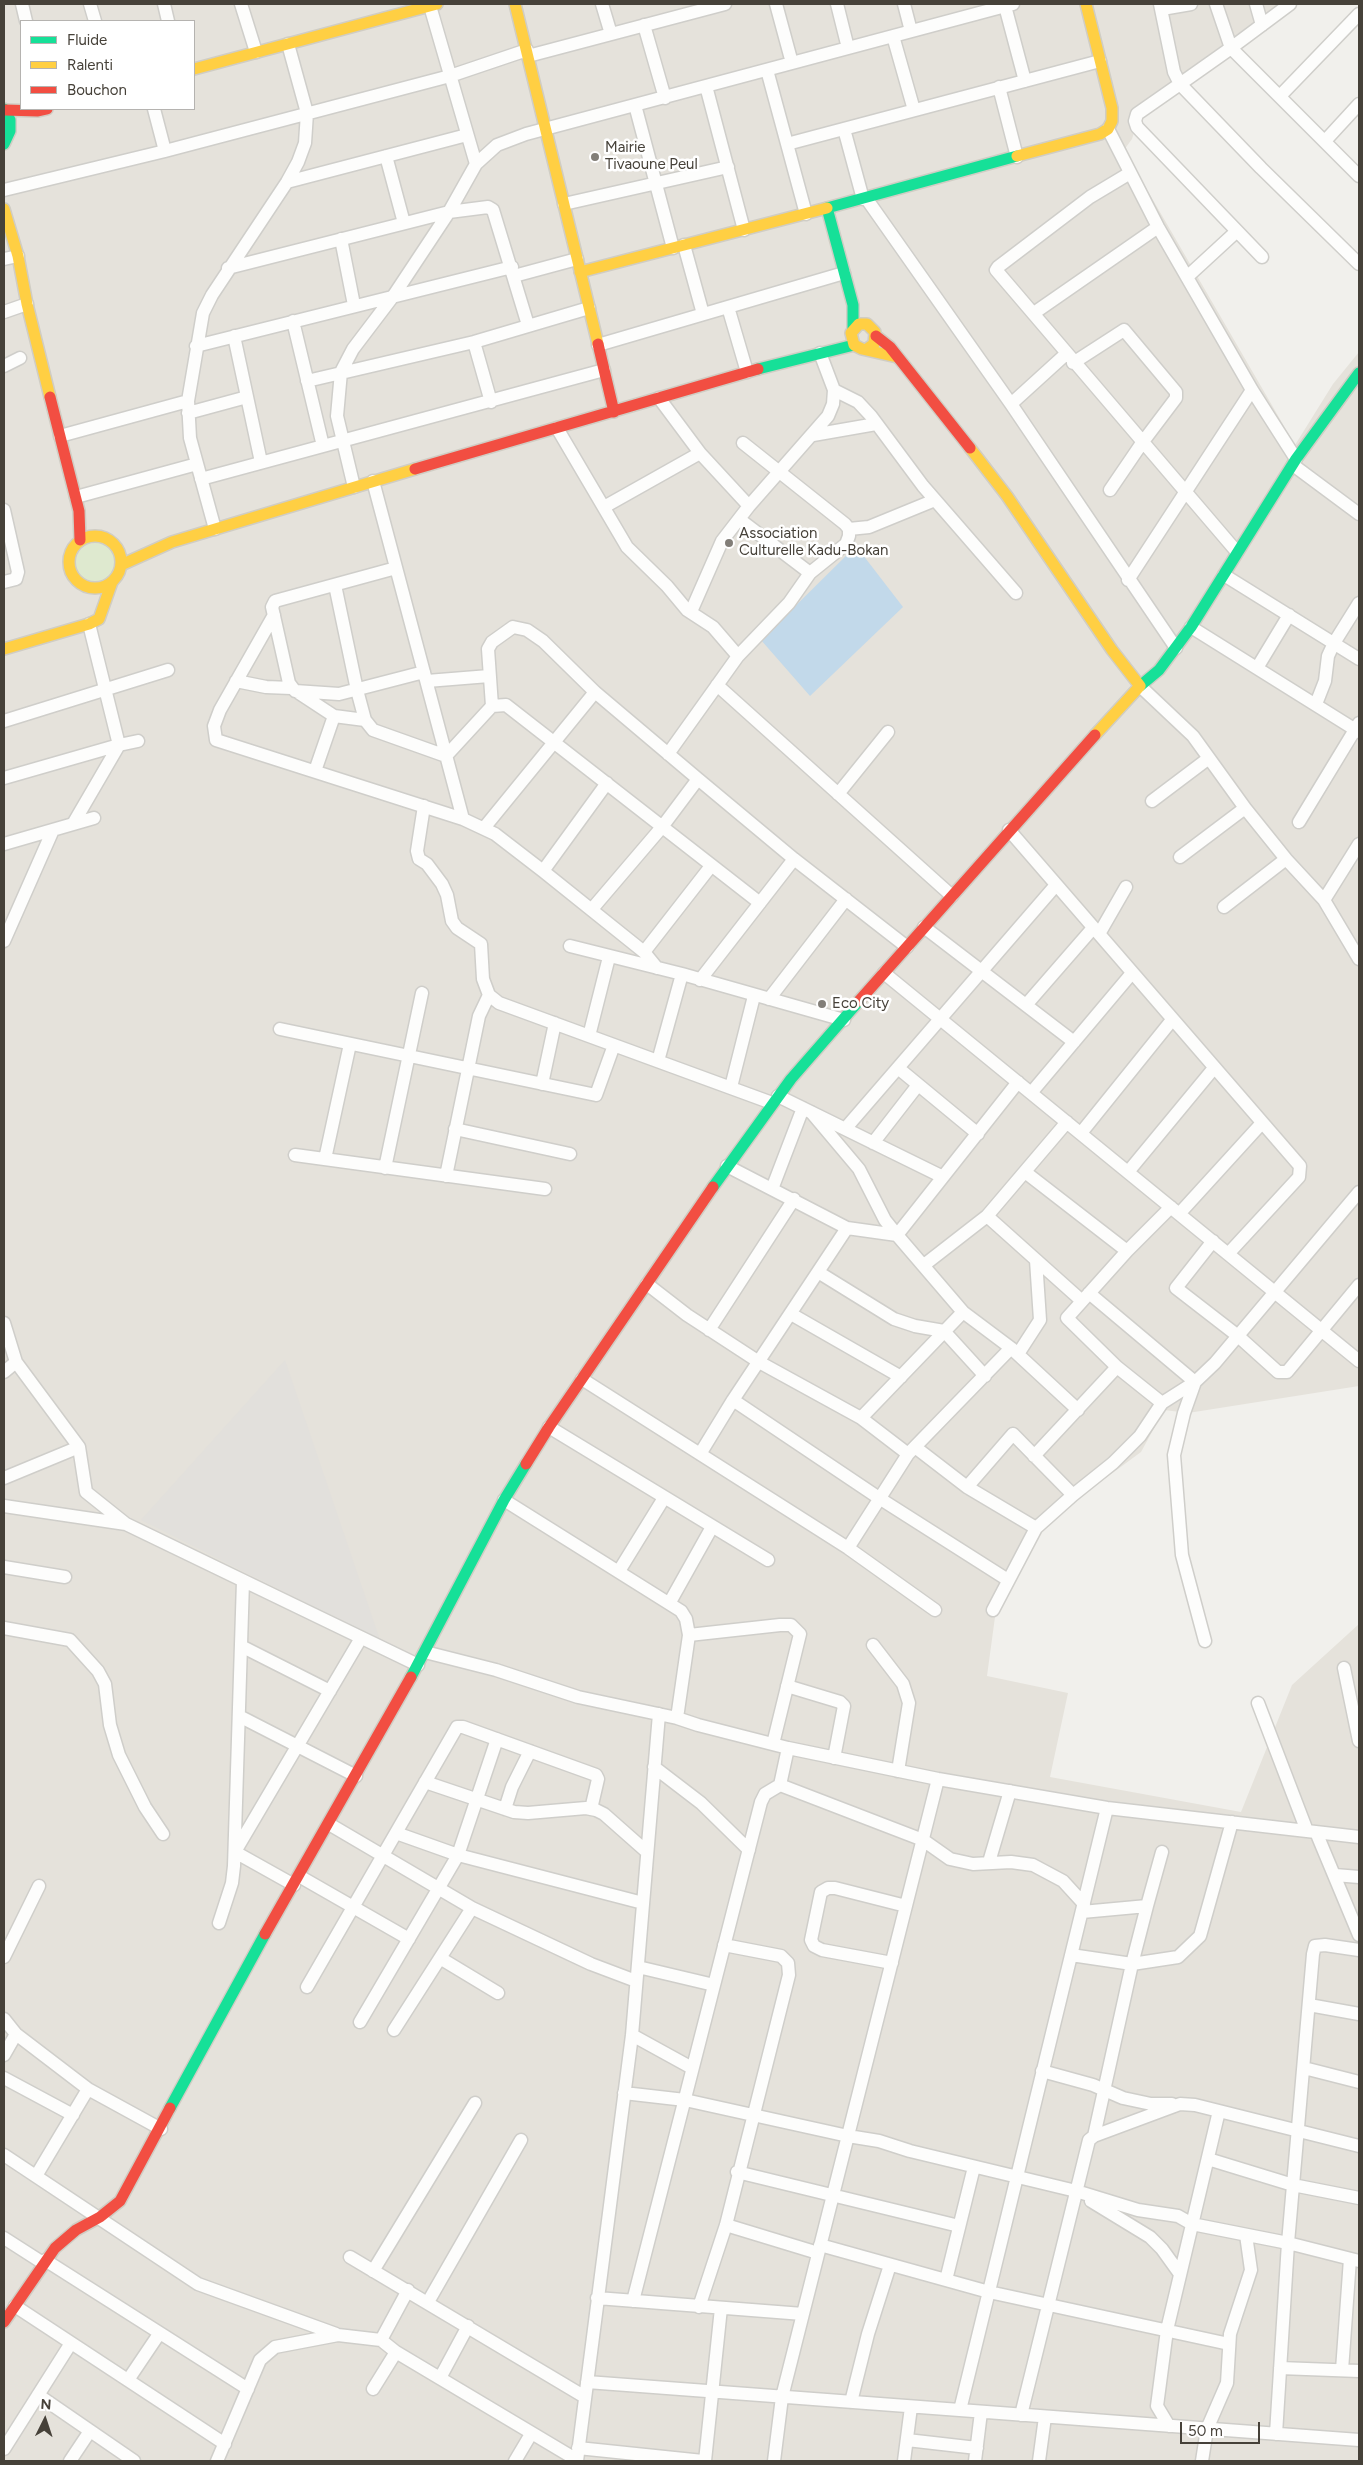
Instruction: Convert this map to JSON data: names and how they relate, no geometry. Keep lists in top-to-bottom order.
{
  "places": ["Mairie Tivaoune Peul", "Association Culturelle Kadu-Bokan", "Eco City"],
  "legend": ["Fluide", "Ralenti", "Bouchon"],
  "scale_bar": "50 m",
  "north": "top"
}
